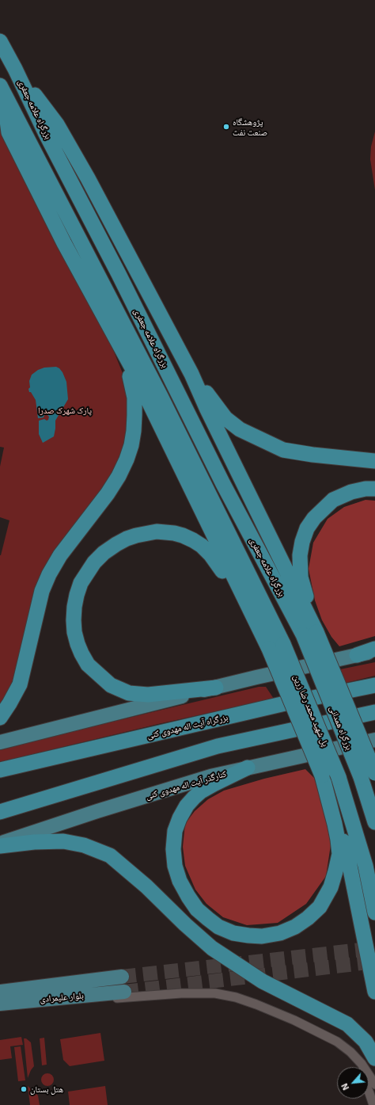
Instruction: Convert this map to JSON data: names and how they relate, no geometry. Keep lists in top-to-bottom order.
{
  "streets": {
    "highway": ["بزرگراه علامه جعفری", "پل شهید محمد رضا زرین", "بزرگراه آیت اله مهدوی کنی"],
    "main road": ["کنارگذر آیت اله مهدوی کنی", "بلوار علیمرادی"]
  },
  "crossings": [
    ["بزرگراه علامه جعفری", "پل شهید محمد رضا زرین"]
  ],
  "parks": ["پارک شهرک صدرا"],
  "places": ["پژوهشگاه صنعت نفت", "هتل بستان"],
  "north": "bottom left"
}
